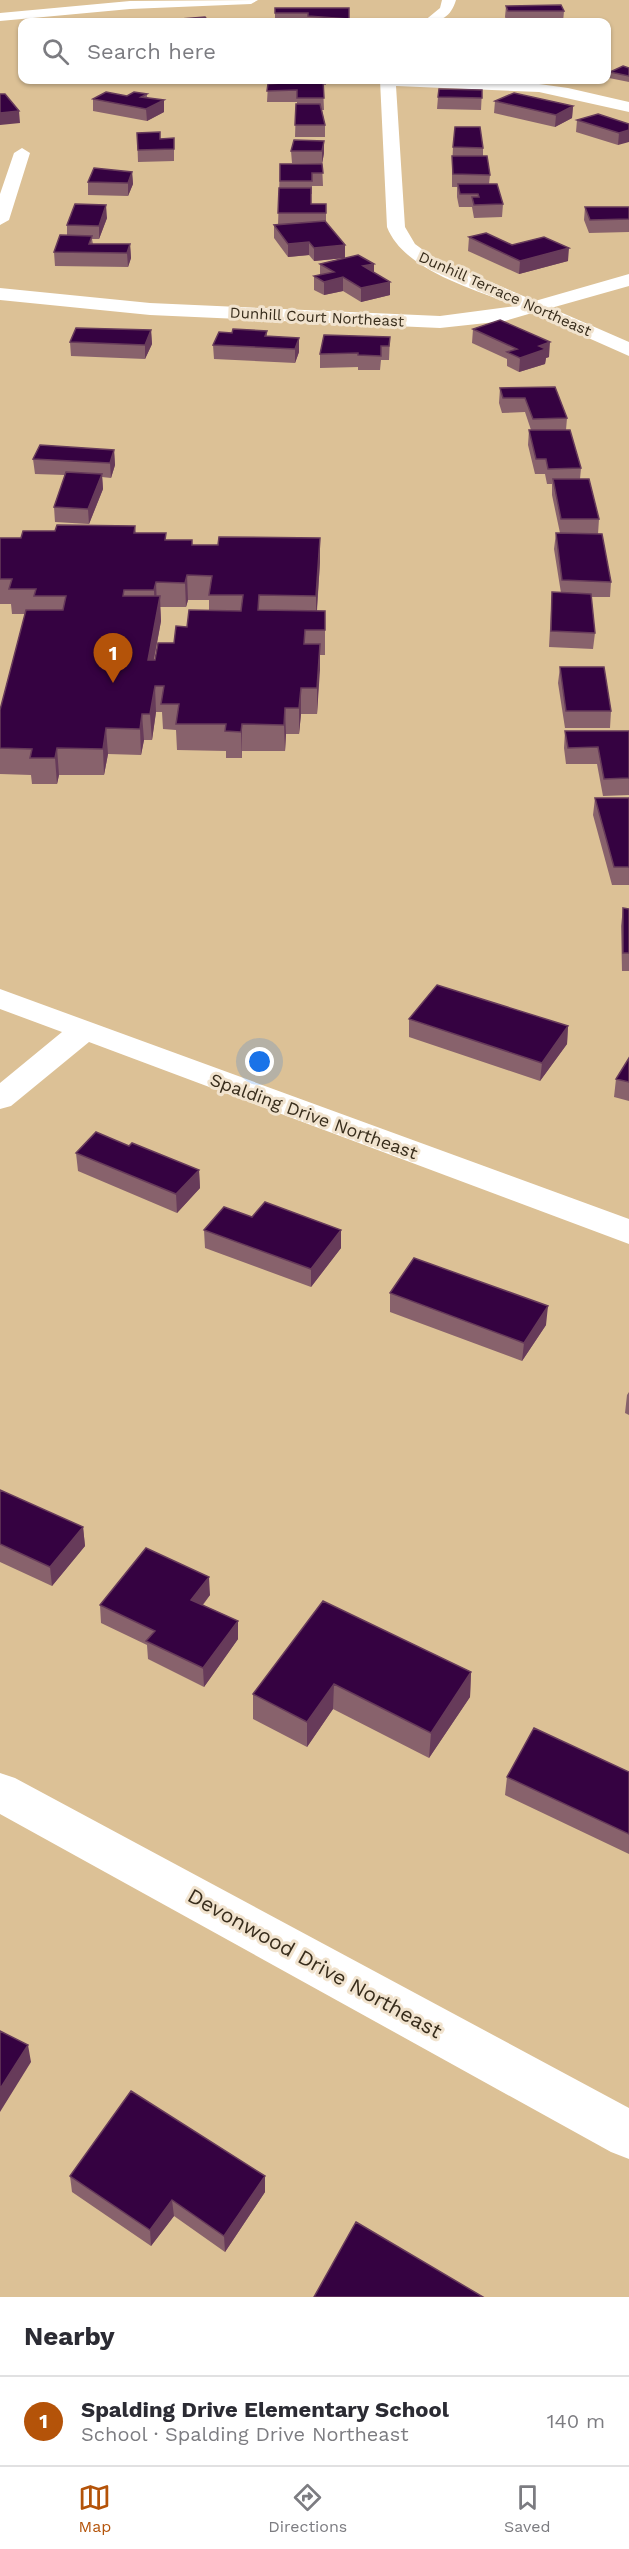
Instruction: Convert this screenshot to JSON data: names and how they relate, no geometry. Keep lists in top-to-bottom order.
{
  "streets": {
    "street": [
      "Dunhill Terrace Northeast",
      "Dunhill Court Northeast",
      "Spalding Drive Northeast",
      "Devonwood Drive Northeast"
    ]
  },
  "crossings": [
    ["Dunhill Terrace Northeast", "Dunhill Court Northeast"]
  ],
  "page": {
    "search": "Search here",
    "pins": "1",
    "heading": "Nearby",
    "list": [
      {
        "mark": "1",
        "name": "Spalding Drive Elementary School",
        "note": "School · Spalding Drive Northeast",
        "value": "140 m"
      }
    ],
    "nav": ["Map", "Directions", "Saved"]
  }
}
